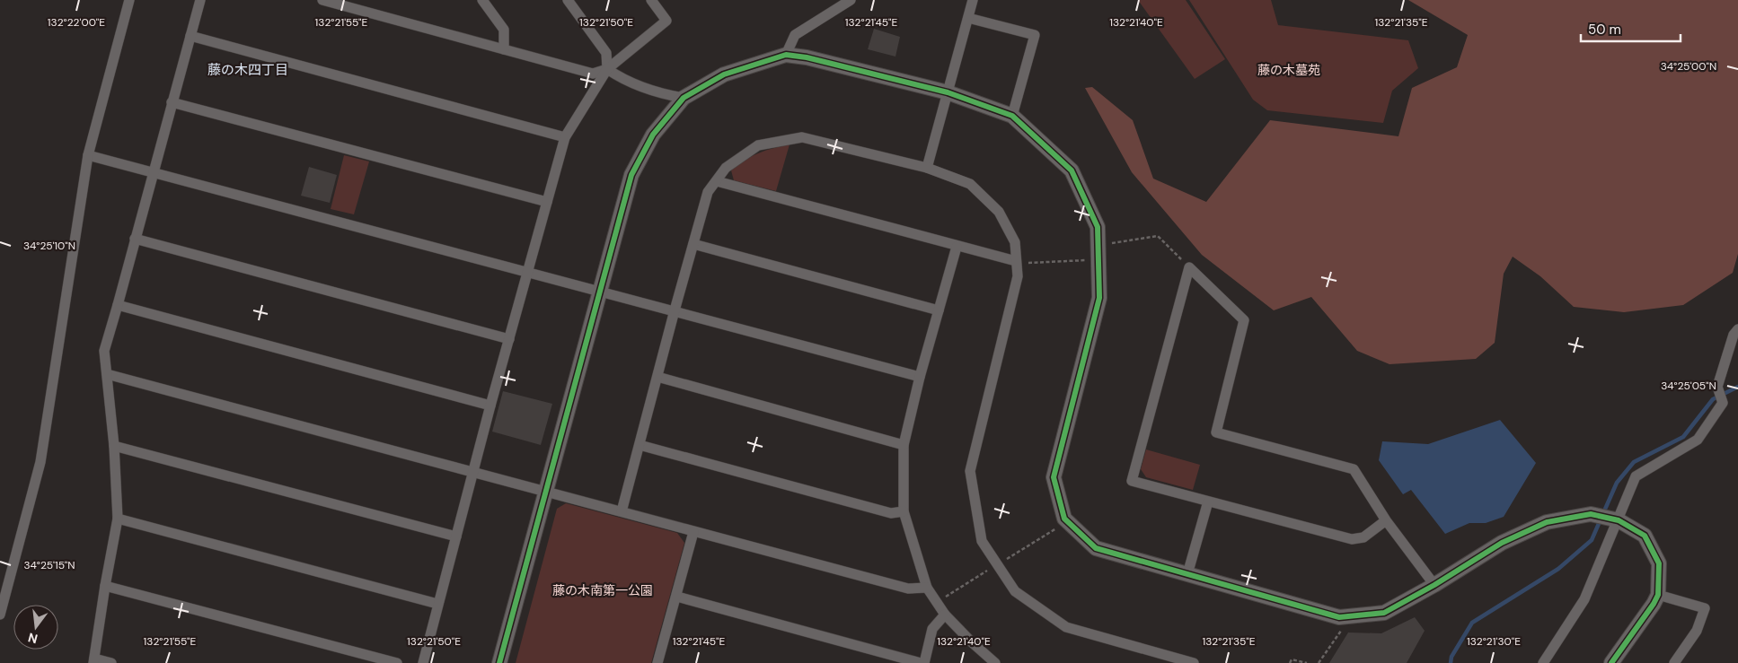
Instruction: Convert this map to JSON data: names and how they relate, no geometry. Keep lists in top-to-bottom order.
{
  "districts": ["藤の木四丁目"],
  "parks": ["藤の木墓苑", "藤の木南第一公園"],
  "scale_bar": "50 m",
  "north": "bottom",
  "coordinates": [
    "132°22'00\"E",
    "132°21'55\"E",
    "132°21'50\"E",
    "132°21'45\"E",
    "132°21'40\"E",
    "132°21'35\"E",
    "34°25'00\"N",
    "34°25'10\"N",
    "34°25'05\"N",
    "34°25'15\"N",
    "132°21'30\"E"
  ]
}
